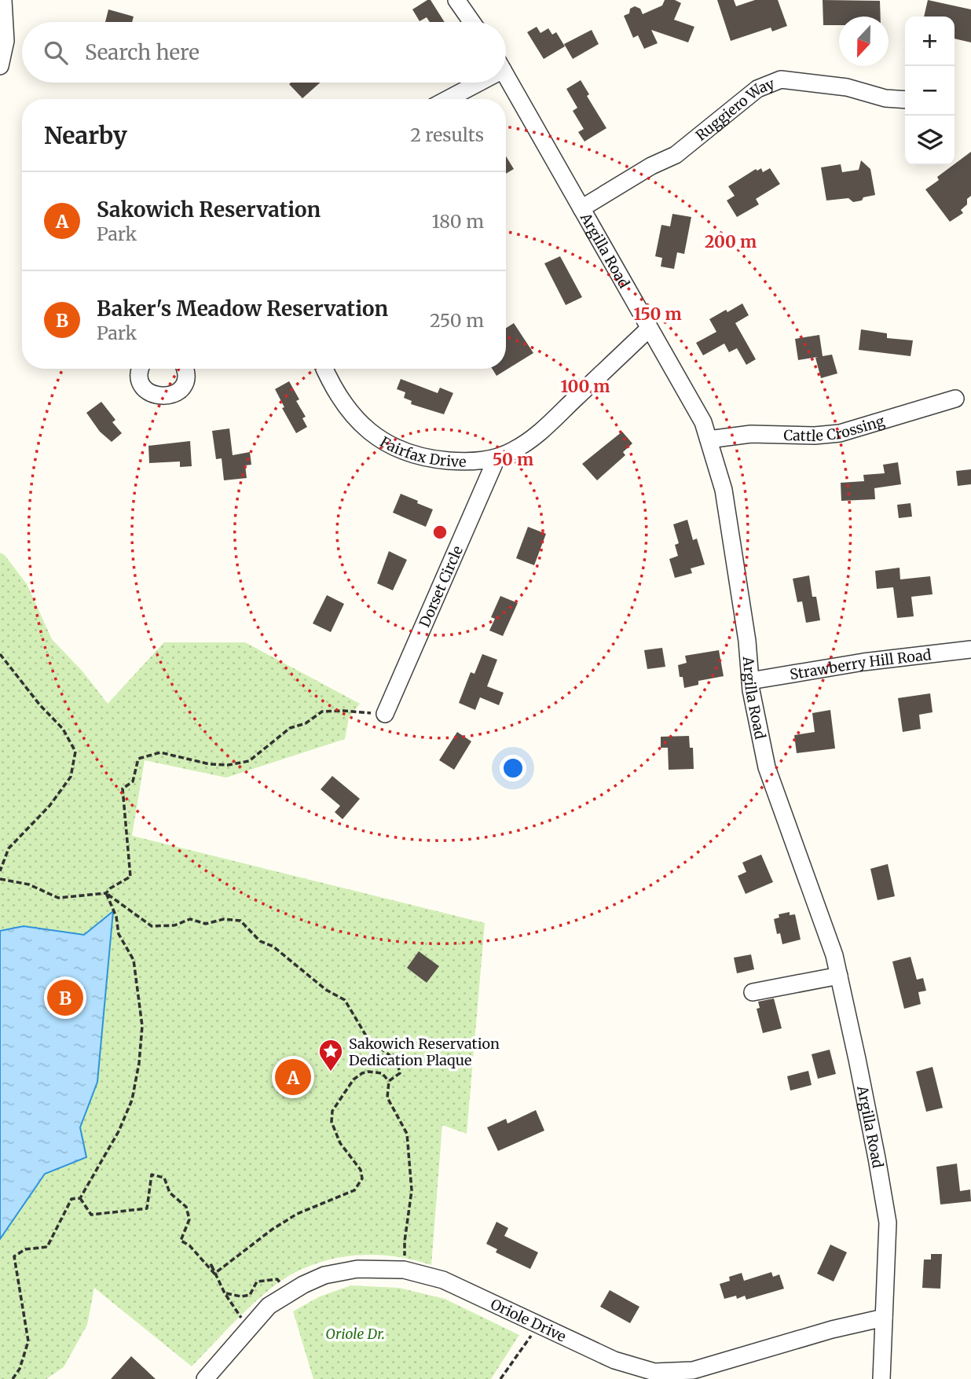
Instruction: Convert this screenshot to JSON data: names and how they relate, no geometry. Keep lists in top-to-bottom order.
{
  "streets": {
    "street": [
      "Ruggiero Way",
      "Argilla Road",
      "Cattle Crossing",
      "Fairfax Drive",
      "Dorset Circle",
      "Strawberry Hill Road",
      "Oriole Drive"
    ]
  },
  "crossings": [
    ["Ruggiero Way", "Argilla Road"],
    ["Argilla Road", "Cattle Crossing"],
    ["Argilla Road", "Fairfax Drive"],
    ["Argilla Road", "Strawberry Hill Road"],
    ["Argilla Road", "Oriole Drive"],
    ["Fairfax Drive", "Dorset Circle"]
  ],
  "parks": ["Oriole Dr."],
  "places": {
    "place": ["Sakowich Reservation Dedication Plaque"]
  },
  "north": "bottom",
  "page": {
    "map_buttons": ["+", "−"],
    "search": "Search here",
    "heading": ["Nearby", "2 results"],
    "list": [
      {
        "mark": "A",
        "name": "Sakowich Reservation",
        "note": "Park",
        "value": "180 m"
      },
      {
        "mark": "B",
        "name": "Baker's Meadow Reservation",
        "note": "Park",
        "value": "250 m"
      }
    ],
    "pins": ["B", "A"]
  },
  "rings": [
    "200 m",
    "150 m",
    "100 m",
    "50 m"
  ]
}
